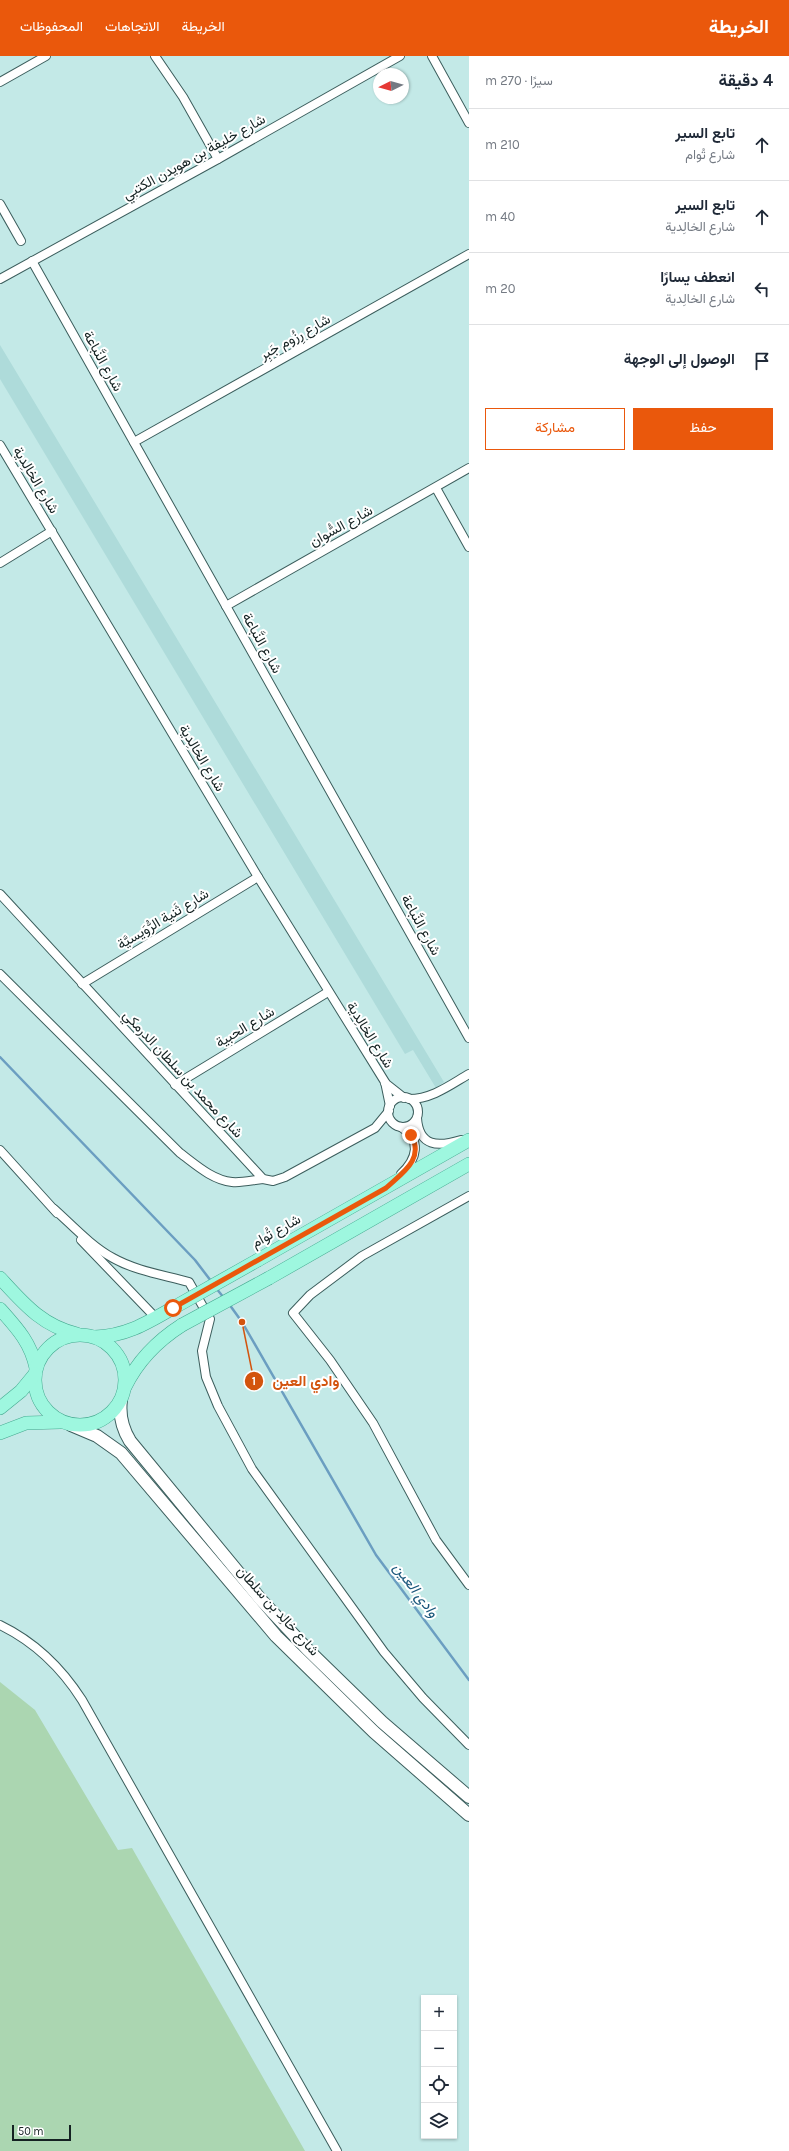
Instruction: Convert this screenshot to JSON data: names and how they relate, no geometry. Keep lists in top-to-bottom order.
{
  "streets": {
    "main road": ["شارع تُوام"],
    "street": [
      "شارع خليفة بن هويدن الكتبي",
      "شارع رِزُوم جَبِر",
      "شارع النَّباعة",
      "شارع الخالِدية",
      "شارع السُّوان",
      "شارع ثَنية الرُّوَيسيَّة",
      "شارع الحبية",
      "شارع محمد بن سلطان الدرمكي",
      "شارع خالِد بن سلطان"
    ]
  },
  "crossings": [
    ["شارع خليفة بن هويدن الكتبي", "شارع النَّباعة"],
    ["شارع رِزُوم جَبِر", "شارع النَّباعة"],
    ["شارع النَّباعة", "شارع السُّوان"],
    ["شارع الخالِدية", "شارع ثَنية الرُّوَيسيَّة"],
    ["شارع الخالِدية", "شارع الحبية"],
    ["شارع ثَنية الرُّوَيسيَّة", "شارع محمد بن سلطان الدرمكي"],
    ["شارع الحبية", "شارع محمد بن سلطان الدرمكي"],
    ["شارع تُوام", "شارع خالِد بن سلطان"]
  ],
  "water": ["وادي العين"],
  "places": ["وادي العين"],
  "scale_bar": "50 m",
  "north": "left",
  "page": {
    "header": "الخريطة",
    "nav": ["الخريطة", "الاتجاهات", "المحفوظات"],
    "heading": ["4 دقيقة", "سيرًا · 270 m"],
    "list": [
      ["تابع السير", "شارع تُوام", "210 m"],
      ["تابع السير", "شارع الخالِدية", "40 m"],
      ["انعطف يسارًا", "شارع الخالِدية", "20 m"],
      "الوصول إلى الوجهة"
    ],
    "buttons": ["حفظ", "مشاركة"],
    "map_buttons": ["+", "−"],
    "scale": "50 m"
  }
}
